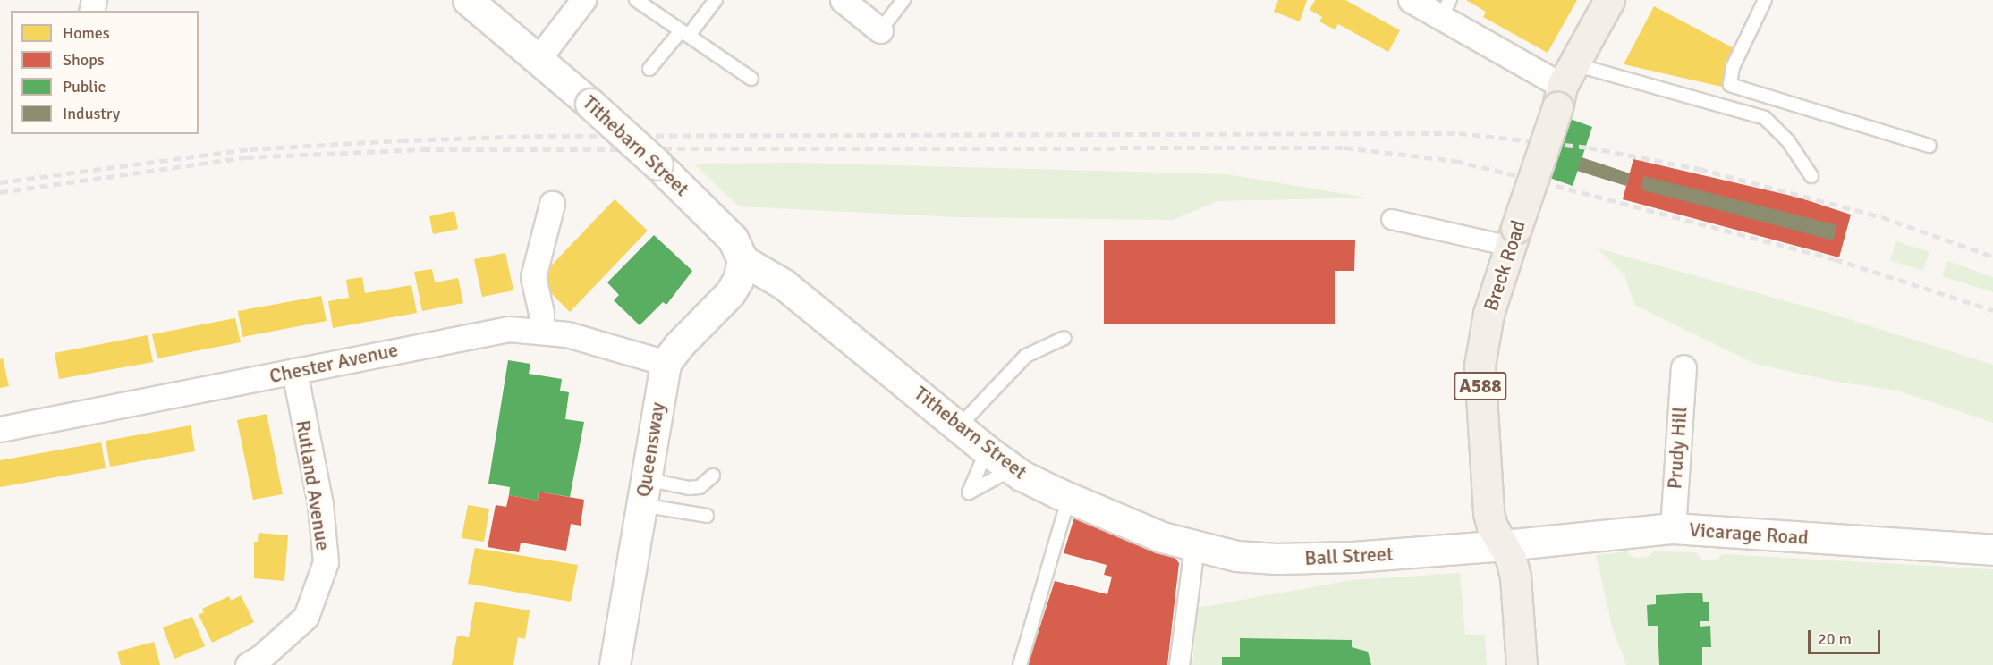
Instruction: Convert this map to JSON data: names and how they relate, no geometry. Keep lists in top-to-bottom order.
{
  "streets": {
    "main road": [
      "Tithebarn Street",
      "Breck Road",
      "A588",
      "Queensway",
      "Vicarage Road",
      "Ball Street"
    ],
    "street": ["Chester Avenue", "Prudy Hill", "Rutland Avenue"]
  },
  "crossings": [
    ["Tithebarn Street", "Queensway"],
    ["Tithebarn Street", "Ball Street"],
    ["Breck Road", "A588"],
    ["Breck Road", "Vicarage Road"],
    ["Breck Road", "Ball Street"],
    ["Chester Avenue", "Queensway"],
    ["Chester Avenue", "Rutland Avenue"],
    ["A588", "Vicarage Road"],
    ["A588", "Ball Street"],
    ["Prudy Hill", "Vicarage Road"],
    ["Vicarage Road", "Ball Street"]
  ],
  "legend": [
    "Homes",
    "Shops",
    "Public",
    "Industry"
  ],
  "scale_bar": "20 m"
}
